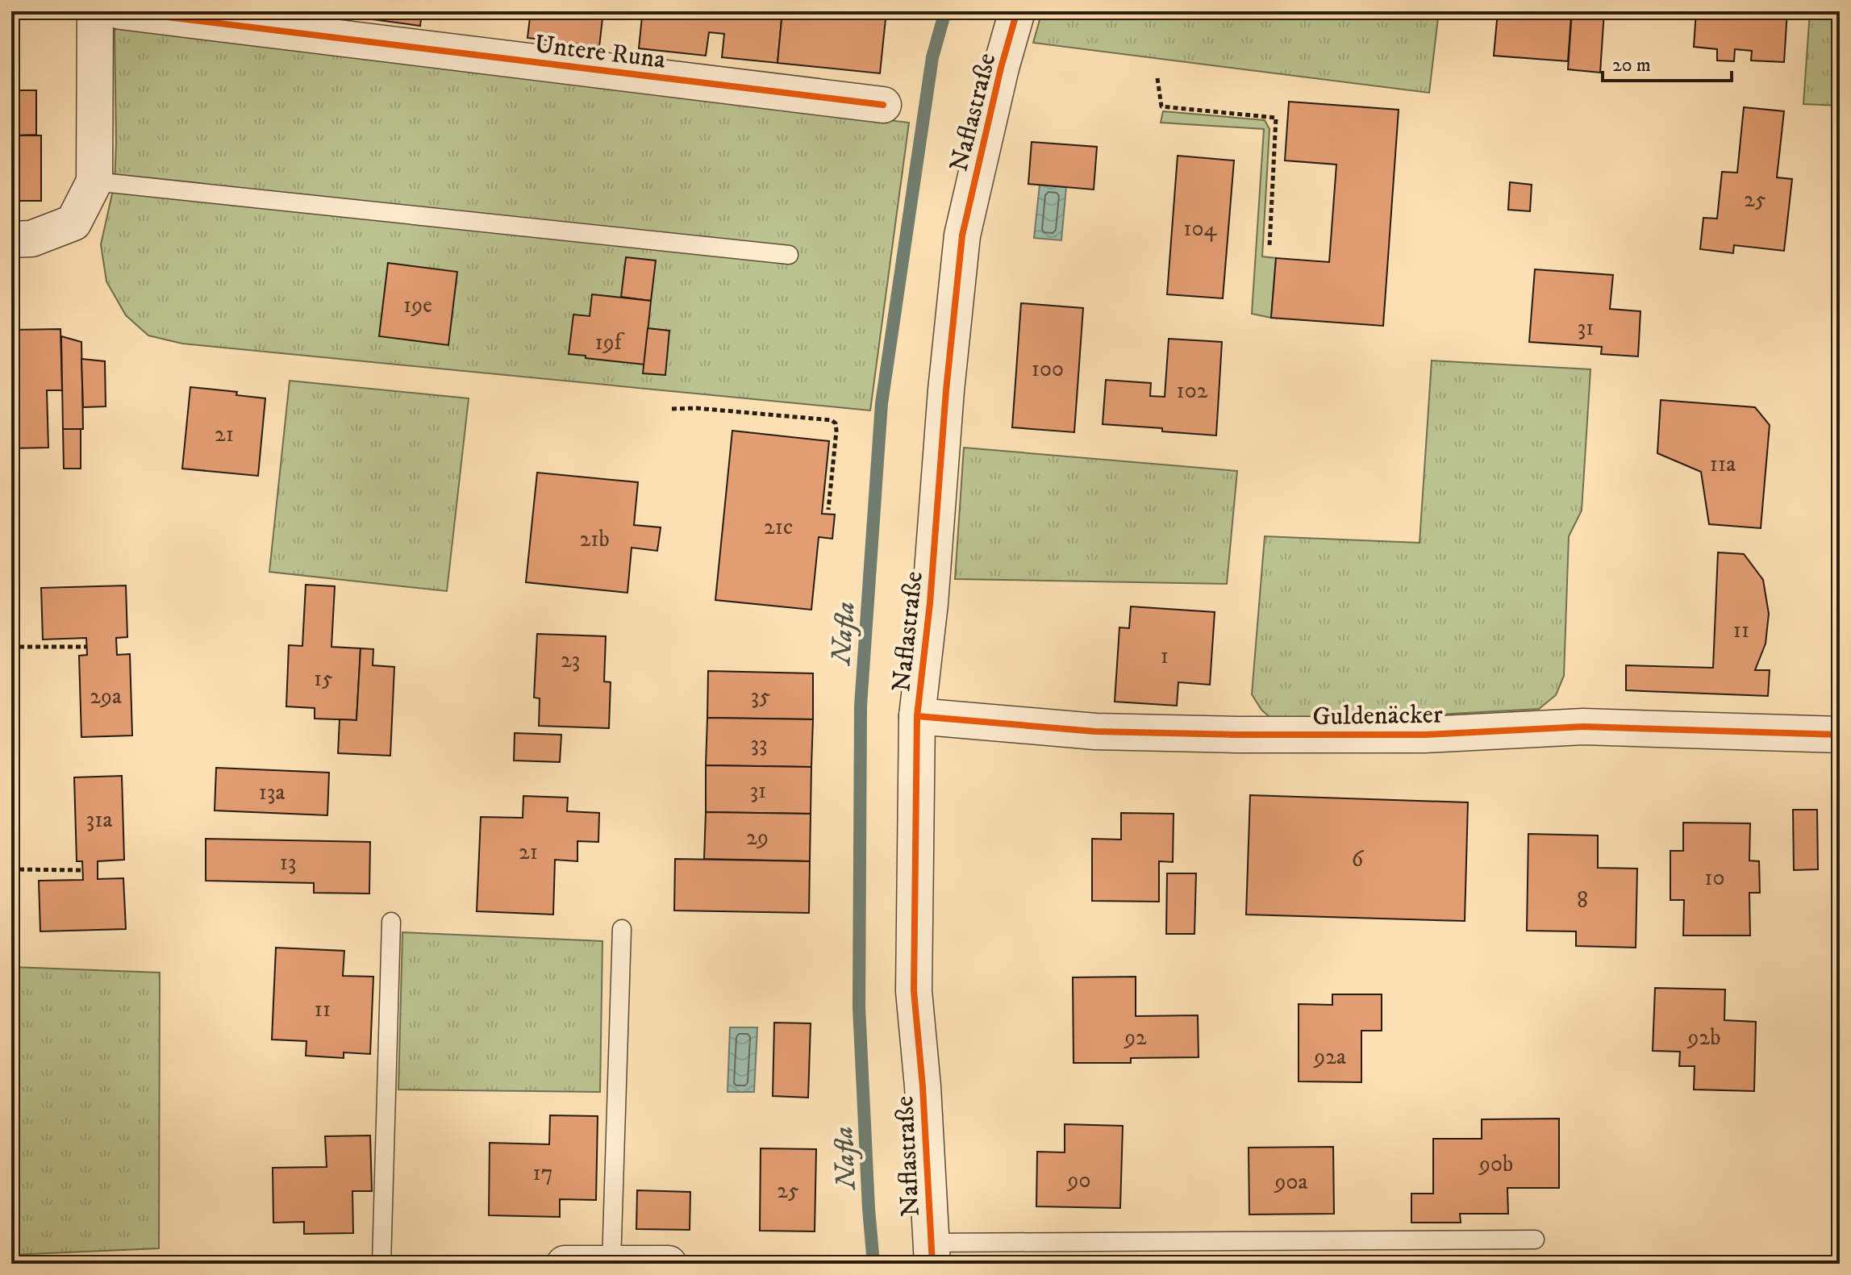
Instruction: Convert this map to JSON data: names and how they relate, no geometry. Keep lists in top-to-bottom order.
{
  "streets": {
    "street": ["Untere Runa", "Naflastraße", "Guldenäcker"]
  },
  "crossings": [
    ["Naflastraße", "Guldenäcker"]
  ],
  "water": ["Nafla"],
  "house_numbers": [
    "25",
    "104",
    "19e",
    "31",
    "19f",
    "100",
    "102",
    "21",
    "11a",
    "21c",
    "21b",
    "11",
    "1",
    "23",
    "15",
    "29a",
    "35",
    "33",
    "31",
    "13a",
    "31a",
    "29",
    "21",
    "6",
    "13",
    "10",
    "8",
    "11",
    "92",
    "92b",
    "92a",
    "90b",
    "17",
    "90",
    "90a",
    "25"
  ],
  "scale_bar": "20 m"
}
